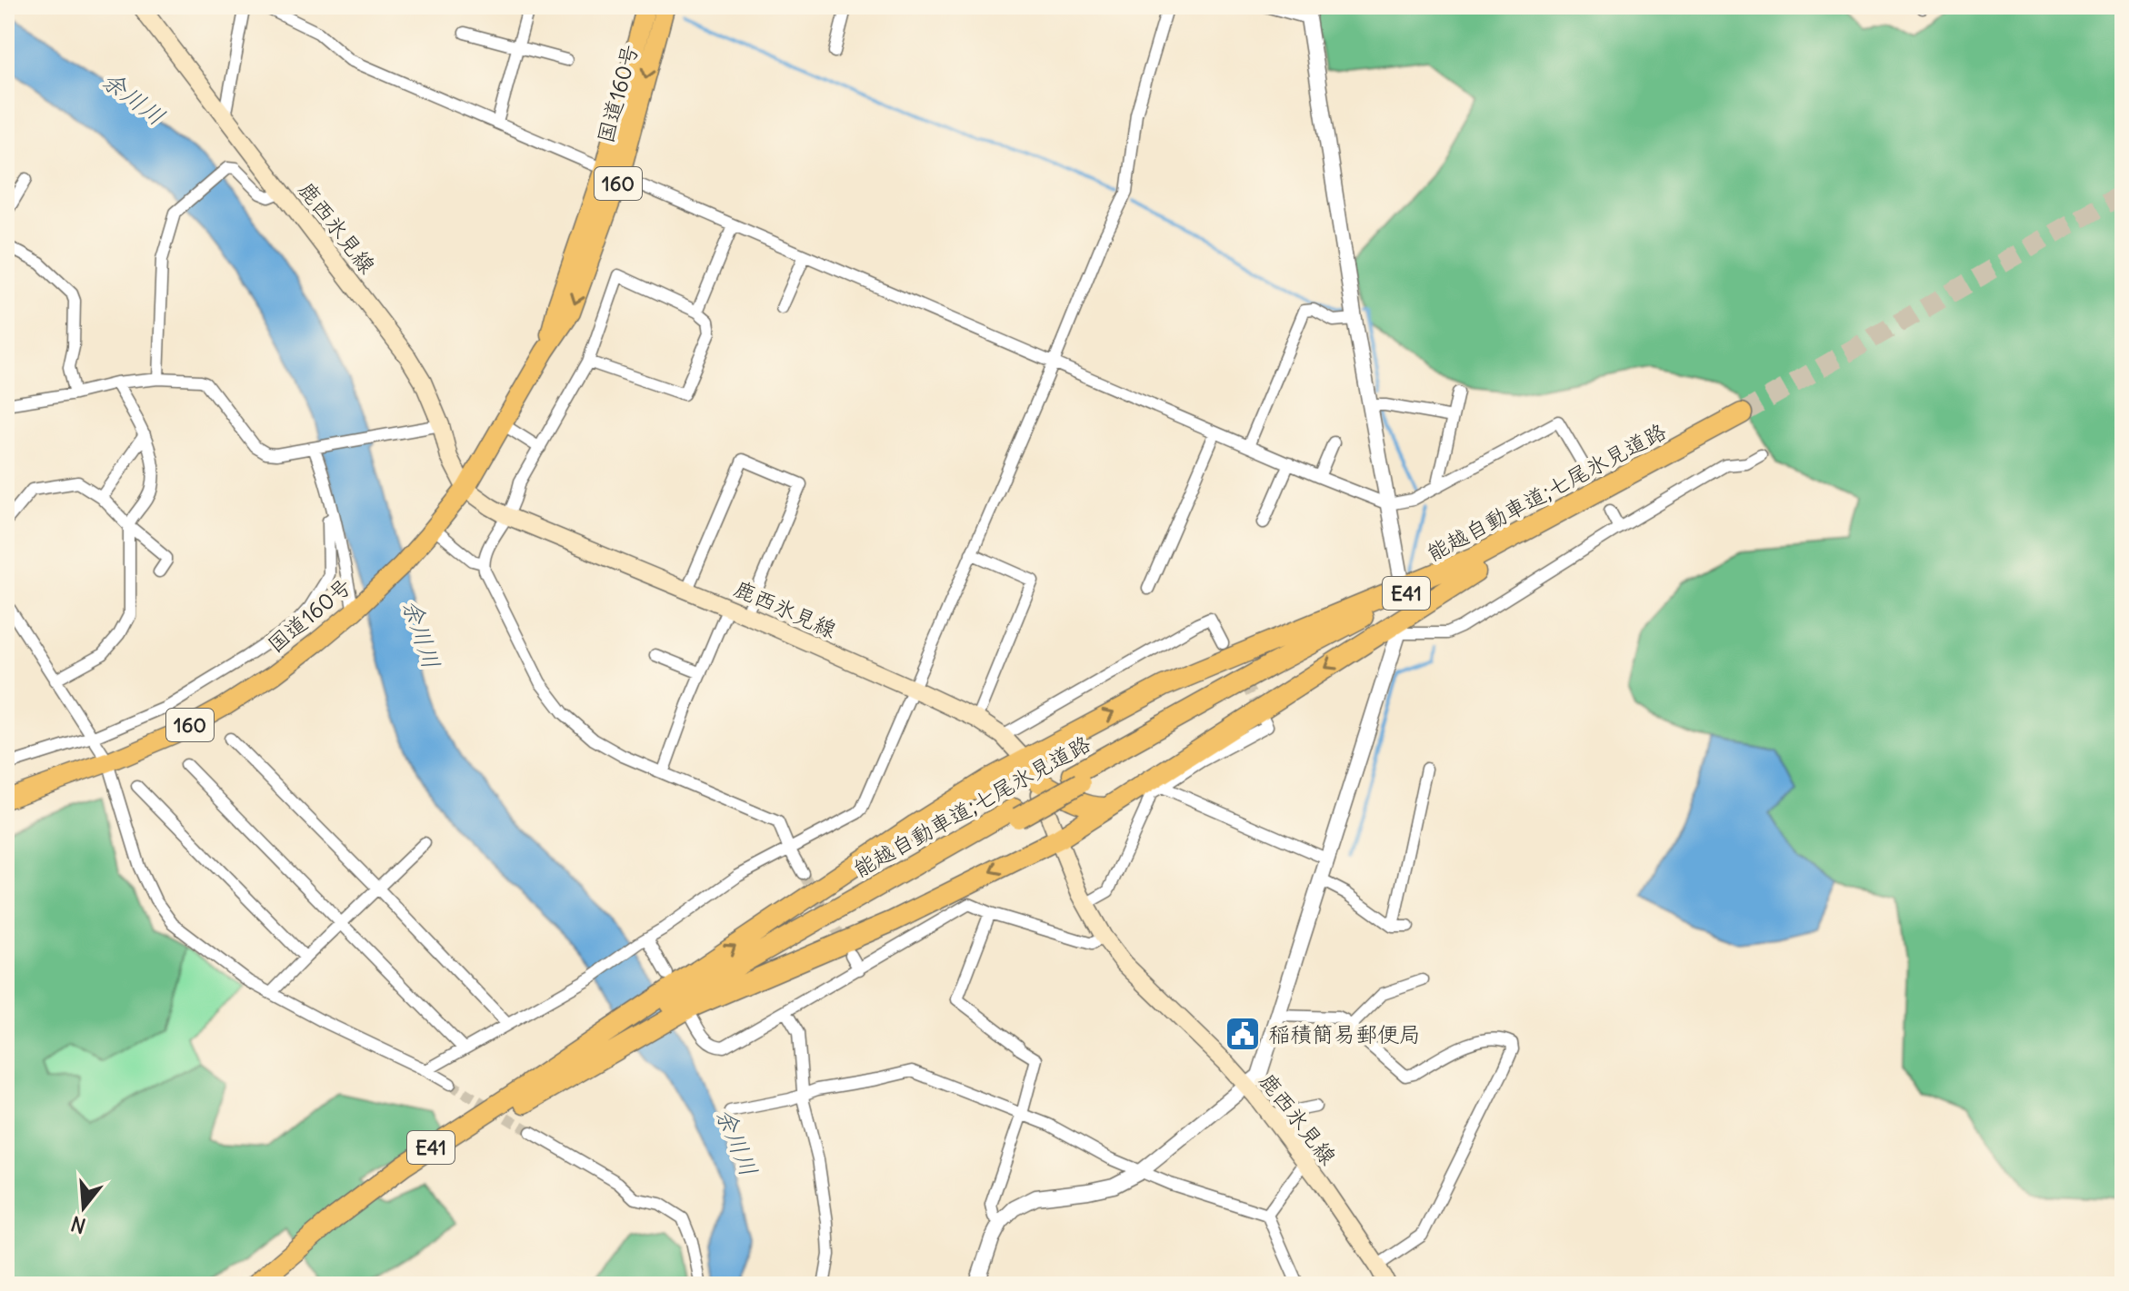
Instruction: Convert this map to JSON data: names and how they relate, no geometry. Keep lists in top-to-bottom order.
{
  "streets": {
    "highway": [
      "国道160号",
      "160",
      "能越自動車道;七尾氷見道路",
      "E41"
    ],
    "main road": ["鹿西氷見線"]
  },
  "crossings": [
    ["国道160号", "鹿西氷見線"]
  ],
  "water": ["余川川"],
  "places": {
    "public building": ["稲積簡易郵便局"]
  },
  "north": "bottom"
}
